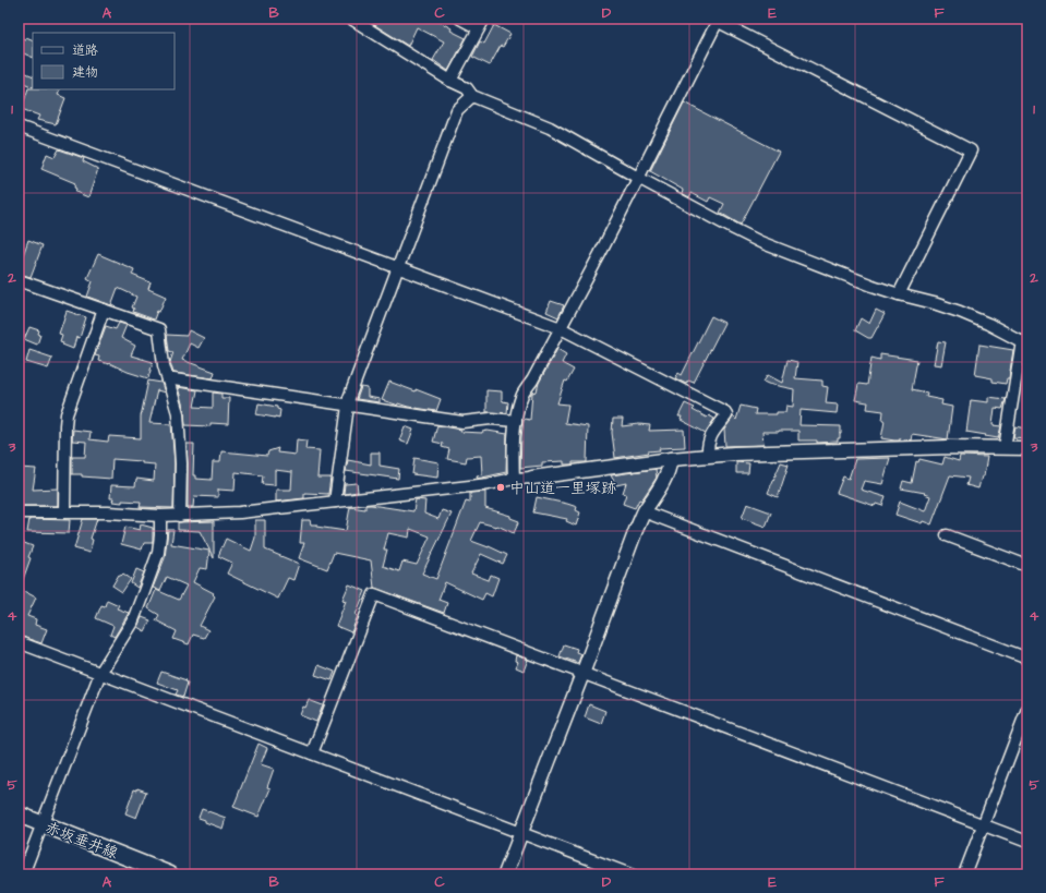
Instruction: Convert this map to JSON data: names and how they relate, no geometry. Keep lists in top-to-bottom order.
{
  "streets": {
    "main road": ["赤坂垂井線"]
  },
  "places": ["中山道一里塚跡"],
  "legend": ["道路", "建物"],
  "grid": {
    "columns": [
      "A",
      "B",
      "C",
      "D",
      "E",
      "F"
    ],
    "rows": [
      "1",
      "2",
      "3",
      "4",
      "5"
    ]
  }
}
